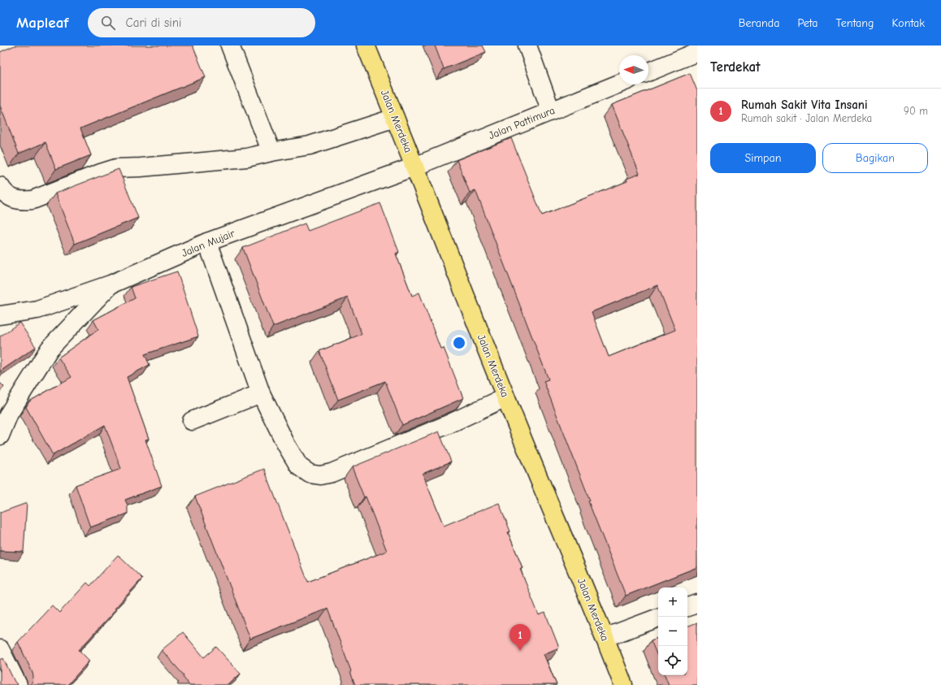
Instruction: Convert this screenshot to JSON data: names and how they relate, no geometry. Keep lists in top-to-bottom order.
{
  "streets": {
    "main road": ["Jalan Merdeka"],
    "street": ["Jalan Pattimura", "Jalan Mujair"]
  },
  "crossings": [
    ["Jalan Merdeka", "Jalan Pattimura"],
    ["Jalan Merdeka", "Jalan Mujair"],
    ["Jalan Pattimura", "Jalan Mujair"]
  ],
  "north": "left",
  "page": {
    "header": "Mapleaf",
    "search": "Cari di sini",
    "nav": [
      "Beranda",
      "Peta",
      "Tentang",
      "Kontak"
    ],
    "heading": "Terdekat",
    "list": [
      {
        "mark": "1",
        "name": "Rumah Sakit Vita Insani",
        "note": "Rumah sakit · Jalan Merdeka",
        "value": "90 m"
      }
    ],
    "buttons": ["Simpan", "Bagikan"],
    "map_buttons": ["+", "−"],
    "pins": "1"
  }
}
